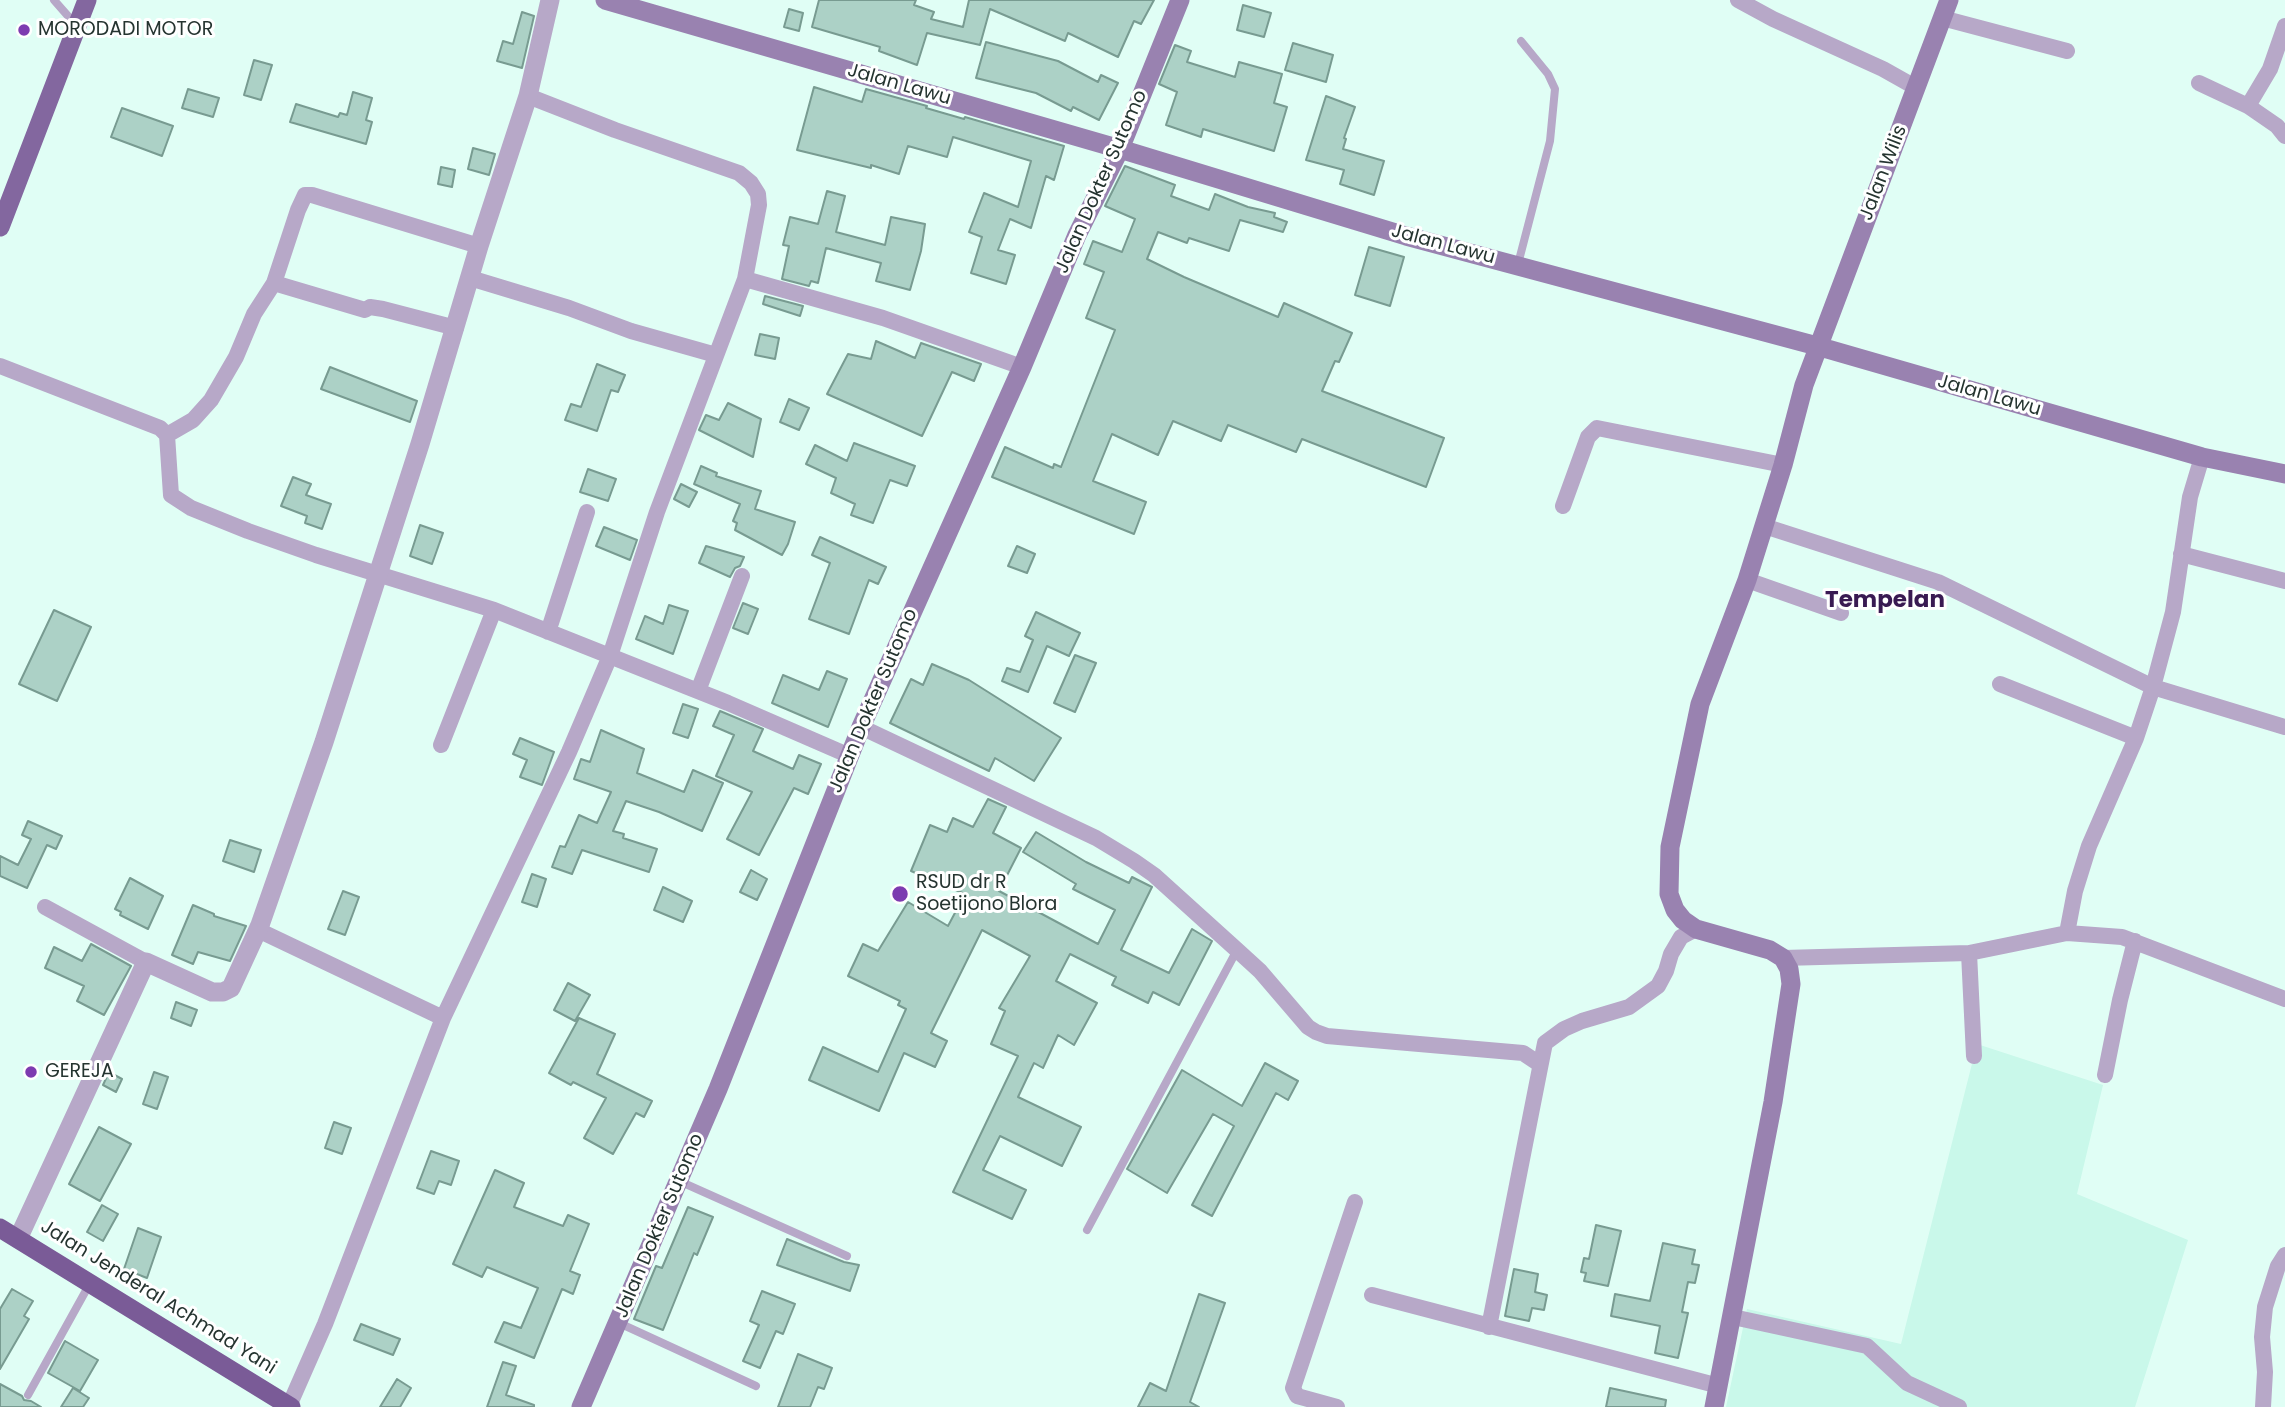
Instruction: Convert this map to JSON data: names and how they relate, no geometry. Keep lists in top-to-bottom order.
{
  "streets": {
    "highway": ["Jalan Jenderal Achmad Yani"],
    "main road": ["Jalan Lawu", "Jalan Wilis", "Jalan Dokter Sutomo"]
  },
  "crossings": [
    ["Jalan Lawu", "Jalan Wilis"],
    ["Jalan Lawu", "Jalan Dokter Sutomo"]
  ],
  "districts": ["Tempelan"],
  "places": ["MORODADI MOTOR", "RSUD dr R Soetijono Blora", "GEREJA"]
}
